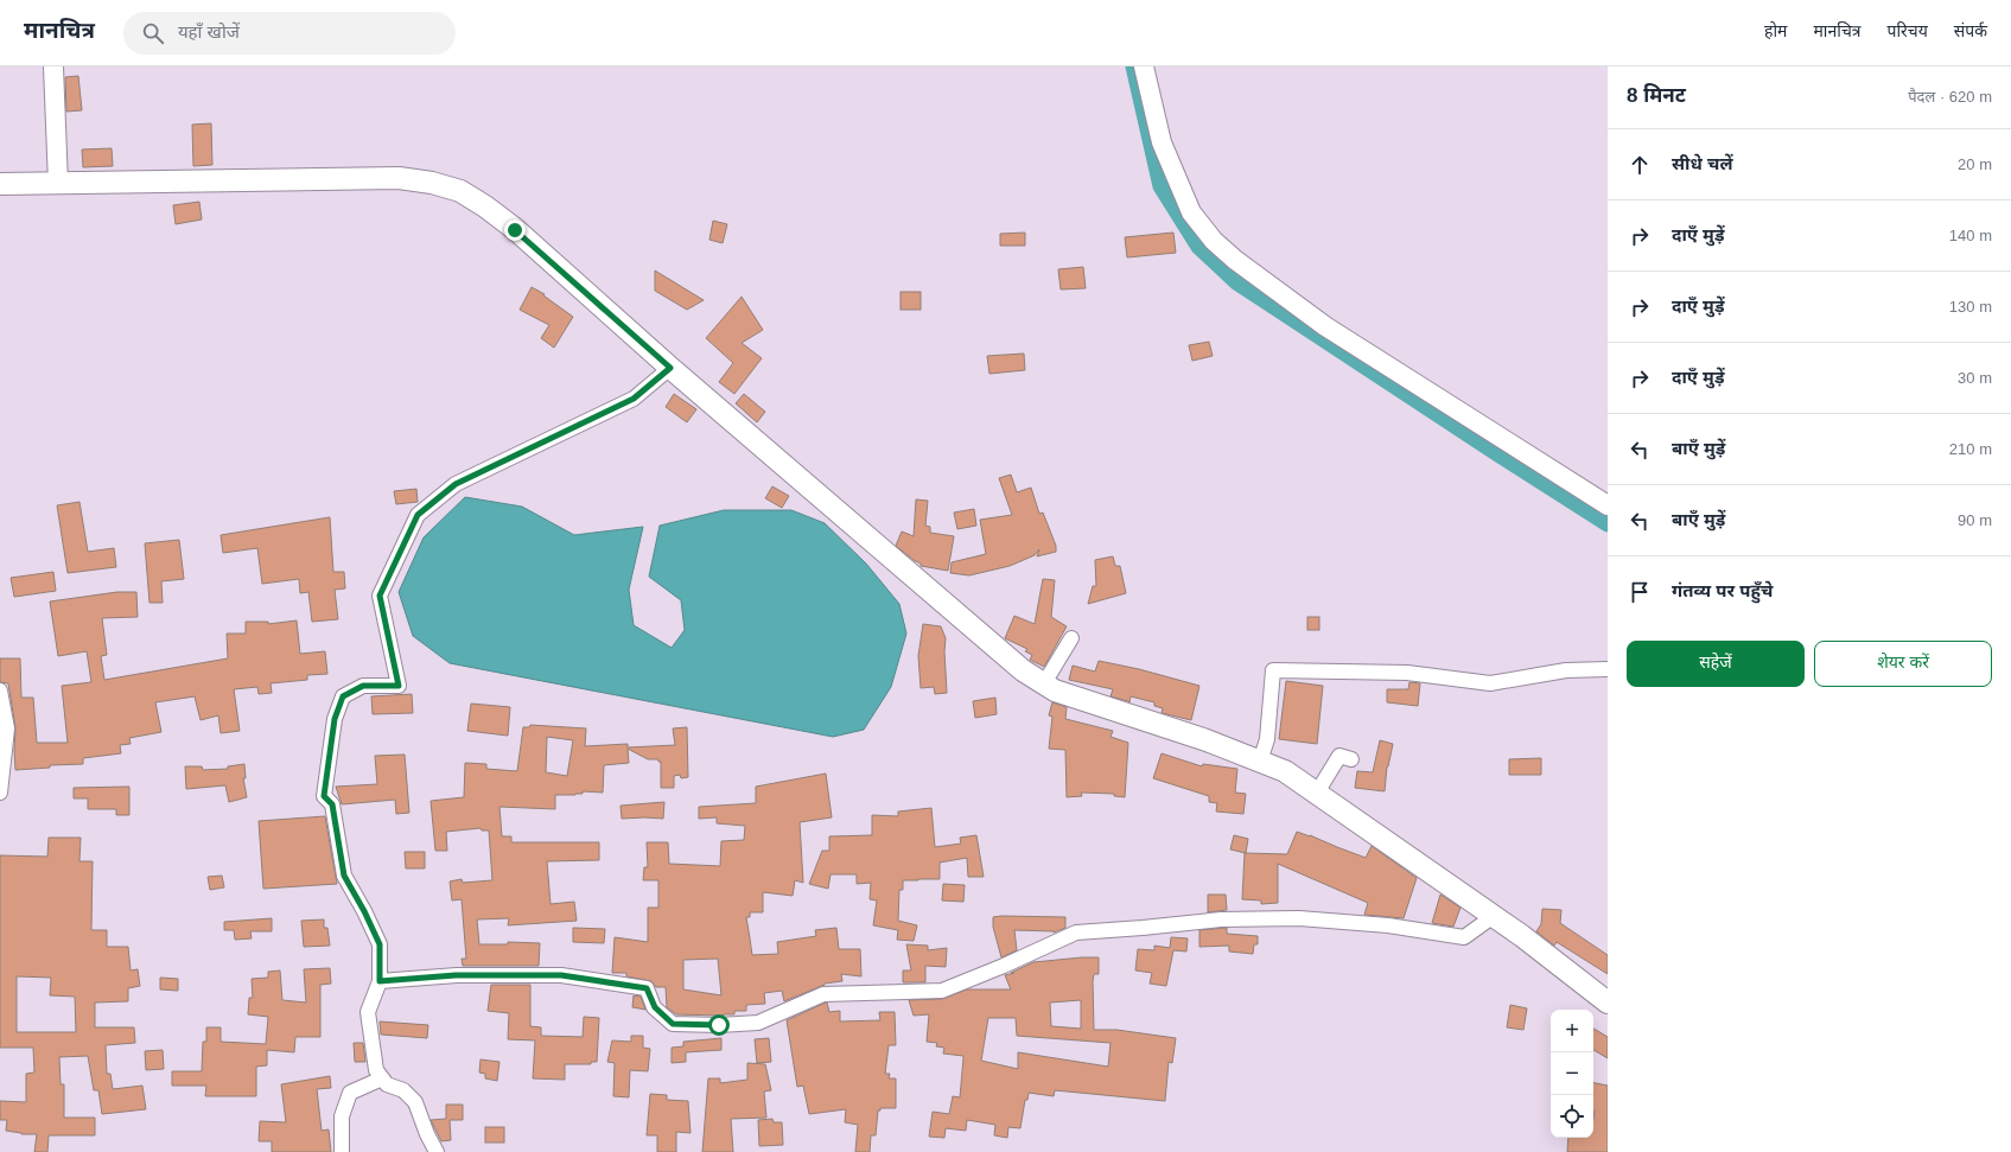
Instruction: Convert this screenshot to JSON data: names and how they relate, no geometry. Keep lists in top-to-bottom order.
{
  "page": {
    "header": "मानचित्र",
    "search": "यहाँ खोजें",
    "nav": [
      "होम",
      "मानचित्र",
      "परिचय",
      "संपर्क"
    ],
    "heading": ["8 मिनट", "पैदल · 620 m"],
    "list": [
      ["सीधे चलें", "20 m"],
      ["दाएँ मुड़ें", "140 m"],
      ["दाएँ मुड़ें", "130 m"],
      ["दाएँ मुड़ें", "30 m"],
      ["बाएँ मुड़ें", "210 m"],
      ["बाएँ मुड़ें", "90 m"],
      "गंतव्य पर पहुँचे"
    ],
    "buttons": ["सहेजें", "शेयर करें"],
    "map_buttons": ["+", "−"]
  }
}
